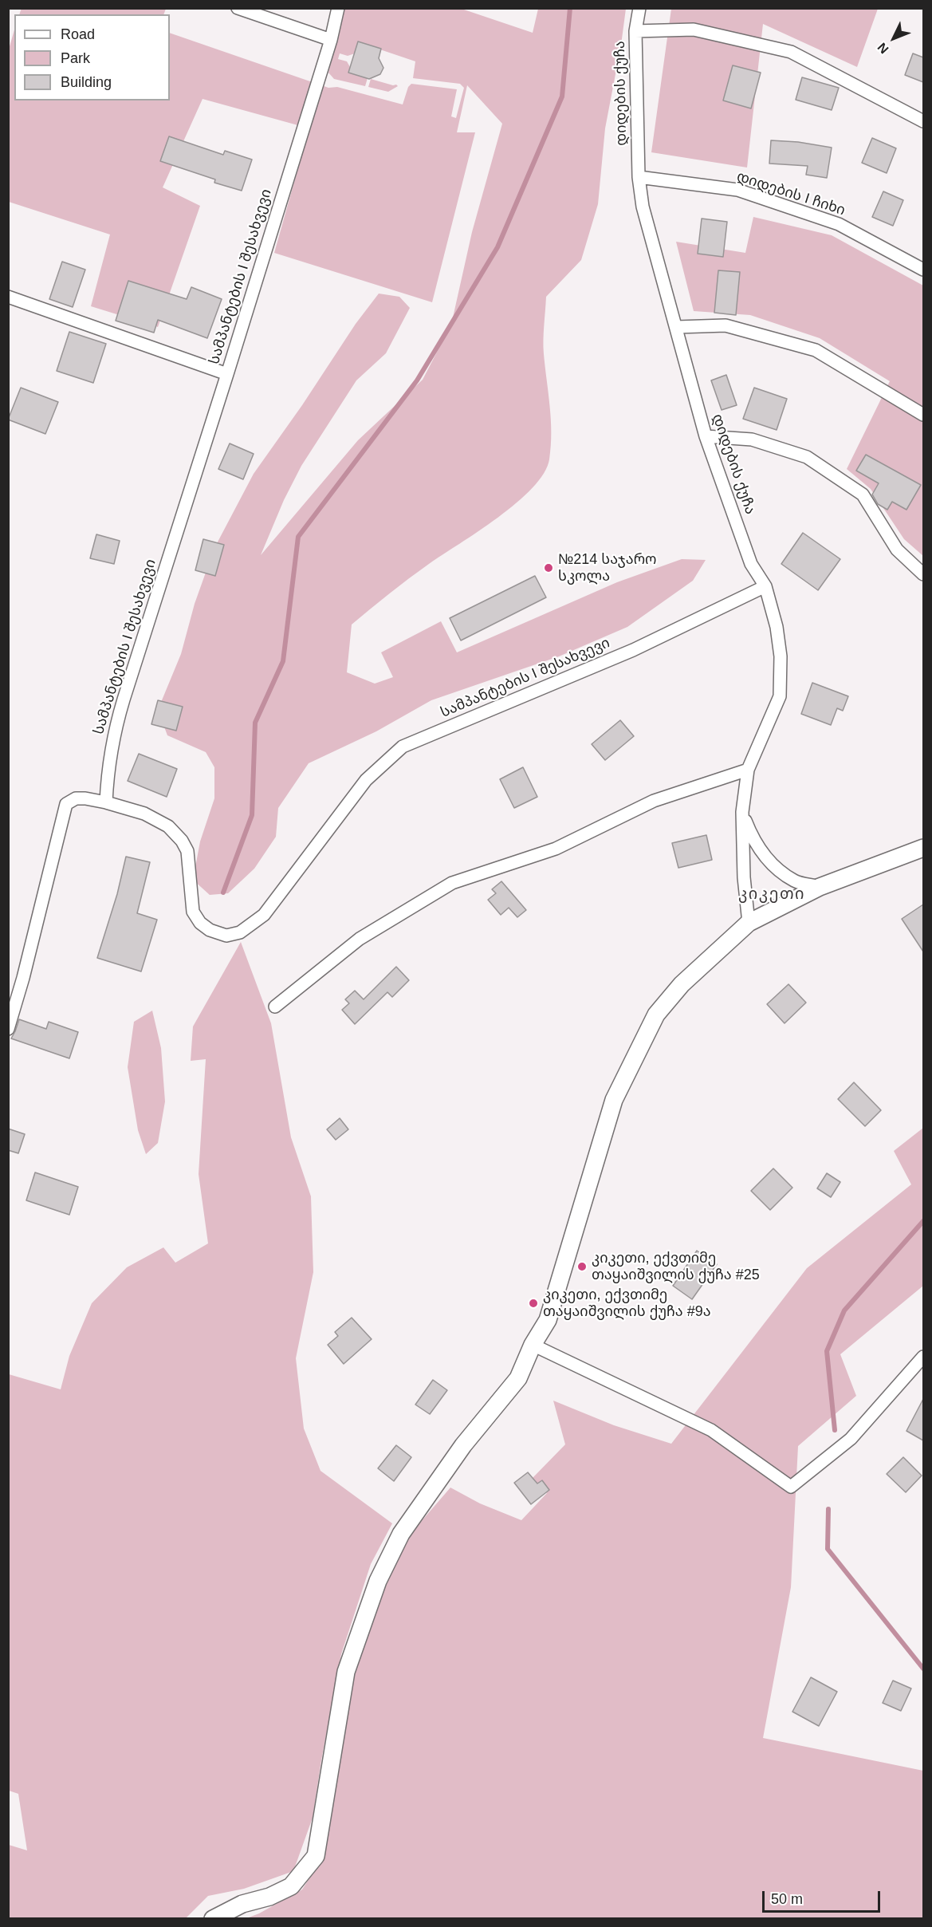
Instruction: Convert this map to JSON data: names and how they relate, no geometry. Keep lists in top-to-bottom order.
{
  "streets": {
    "street": ["დიდების ქუჩა", "დიდების I ჩიხი", "სამპანტების I შესახვევი"]
  },
  "crossings": [
    ["დიდების ქუჩა", "დიდების I ჩიხი"],
    ["დიდების ქუჩა", "სამპანტების I შესახვევი"]
  ],
  "districts": ["კიკეთი"],
  "places": ["№214 საჯარო სკოლა", "კიკეთი, ექვთიმე თაყაიშვილის ქუჩა #25", "კიკეთი, ექვთიმე თაყაიშვილის ქუჩა #9ა"],
  "legend": ["Road", "Park", "Building"],
  "scale_bar": "50 m",
  "north": "bottom left"
}
